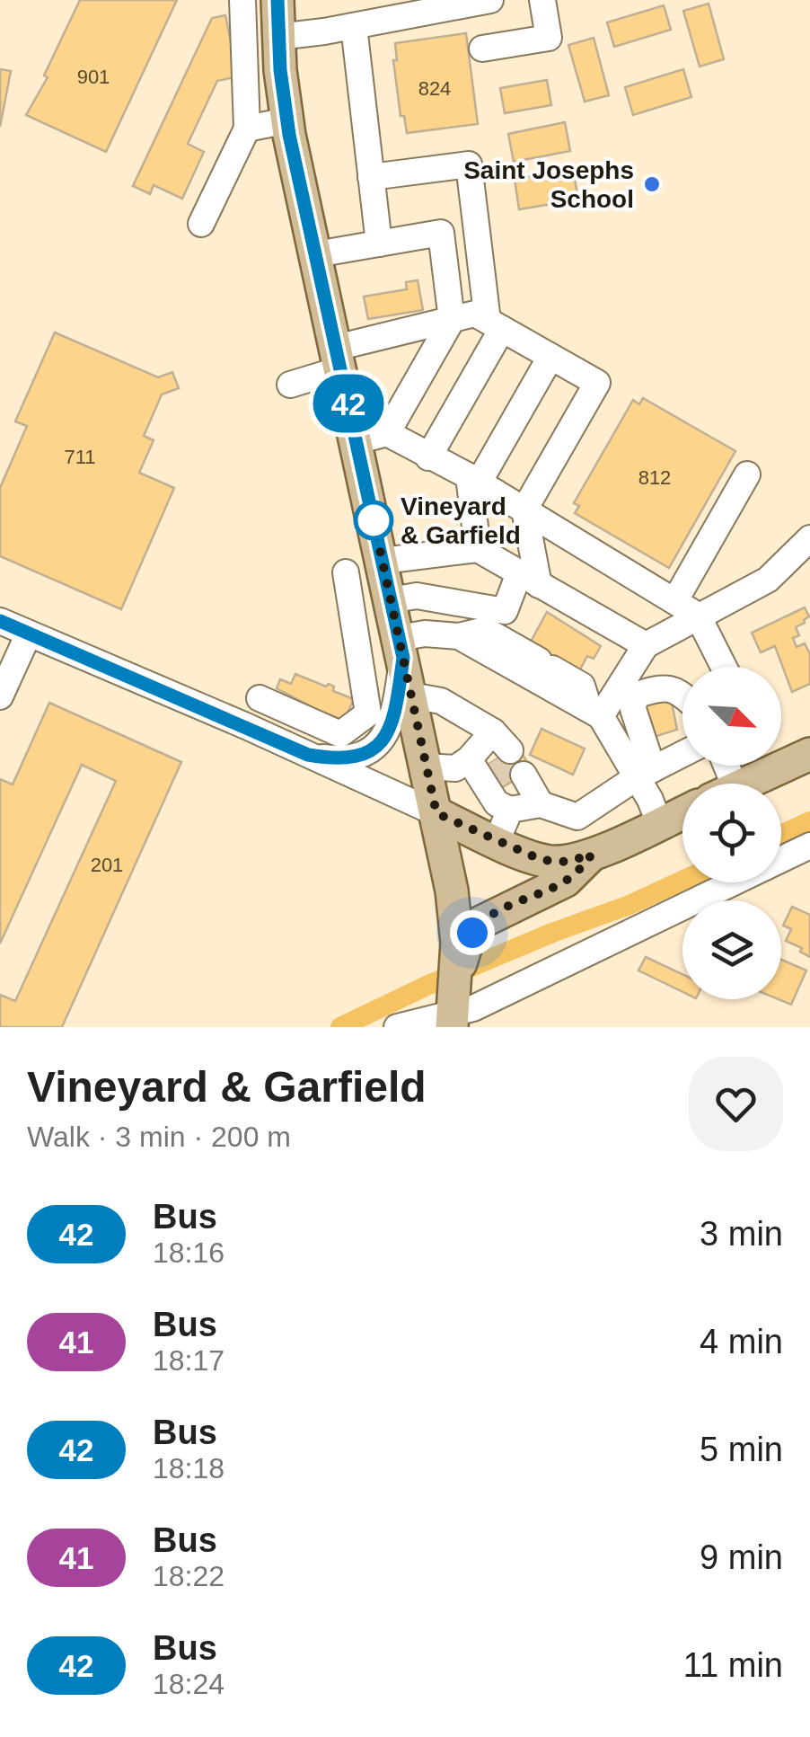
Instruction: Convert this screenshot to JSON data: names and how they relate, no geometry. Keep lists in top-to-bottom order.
{
  "places": ["Saint Josephs School", "Vineyard & Garfield"],
  "lines": ["bus line 42"],
  "house_numbers": [
    "901",
    "824",
    "711",
    "812",
    "201"
  ],
  "north": "bottom right",
  "page": {
    "on_map": "42",
    "heading": ["Vineyard & Garfield", "Walk · 3 min · 200 m"],
    "list": [
      {
        "mark": "42",
        "name": "Bus",
        "note": "18:16",
        "value": "3 min"
      },
      {
        "mark": "41",
        "name": "Bus",
        "note": "18:17",
        "value": "4 min"
      },
      {
        "mark": "42",
        "name": "Bus",
        "note": "18:18",
        "value": "5 min"
      },
      {
        "mark": "41",
        "name": "Bus",
        "note": "18:22",
        "value": "9 min"
      },
      {
        "mark": "42",
        "name": "Bus",
        "note": "18:24",
        "value": "11 min"
      }
    ]
  }
}
